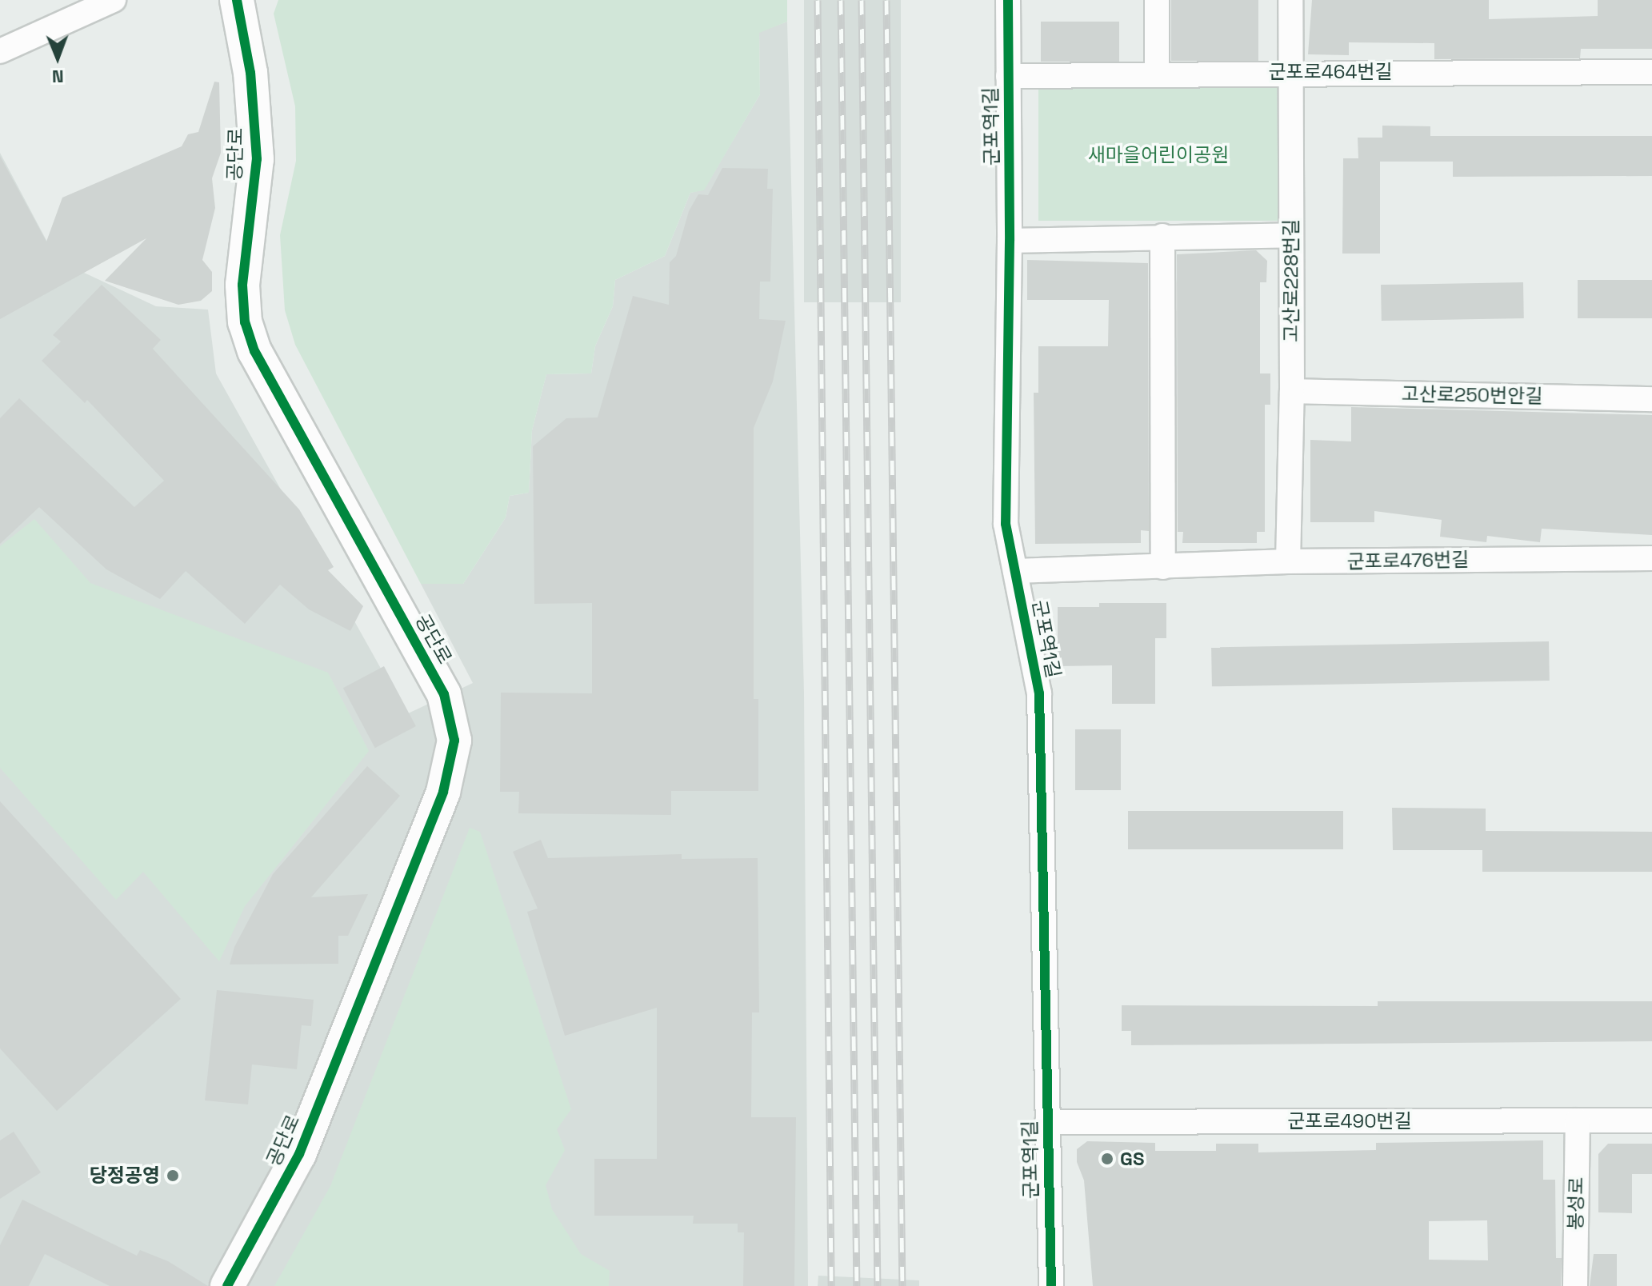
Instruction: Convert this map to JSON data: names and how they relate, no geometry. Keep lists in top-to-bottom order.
{
  "streets": {
    "street": [
      "군포로464번길",
      "군포역1길",
      "공단로",
      "고산로228번길",
      "고산로250번안길",
      "군포로476번길",
      "군포로490번길",
      "봉성로"
    ]
  },
  "crossings": [
    ["군포로464번길", "군포역1길"],
    ["군포로464번길", "고산로228번길"],
    ["군포역1길", "군포로476번길"],
    ["군포역1길", "군포로490번길"],
    ["고산로228번길", "고산로250번안길"],
    ["고산로228번길", "군포로476번길"],
    ["군포로490번길", "봉성로"]
  ],
  "parks": ["새마을어린이공원"],
  "places": ["GS", "당정공영"],
  "north": "bottom"
}
